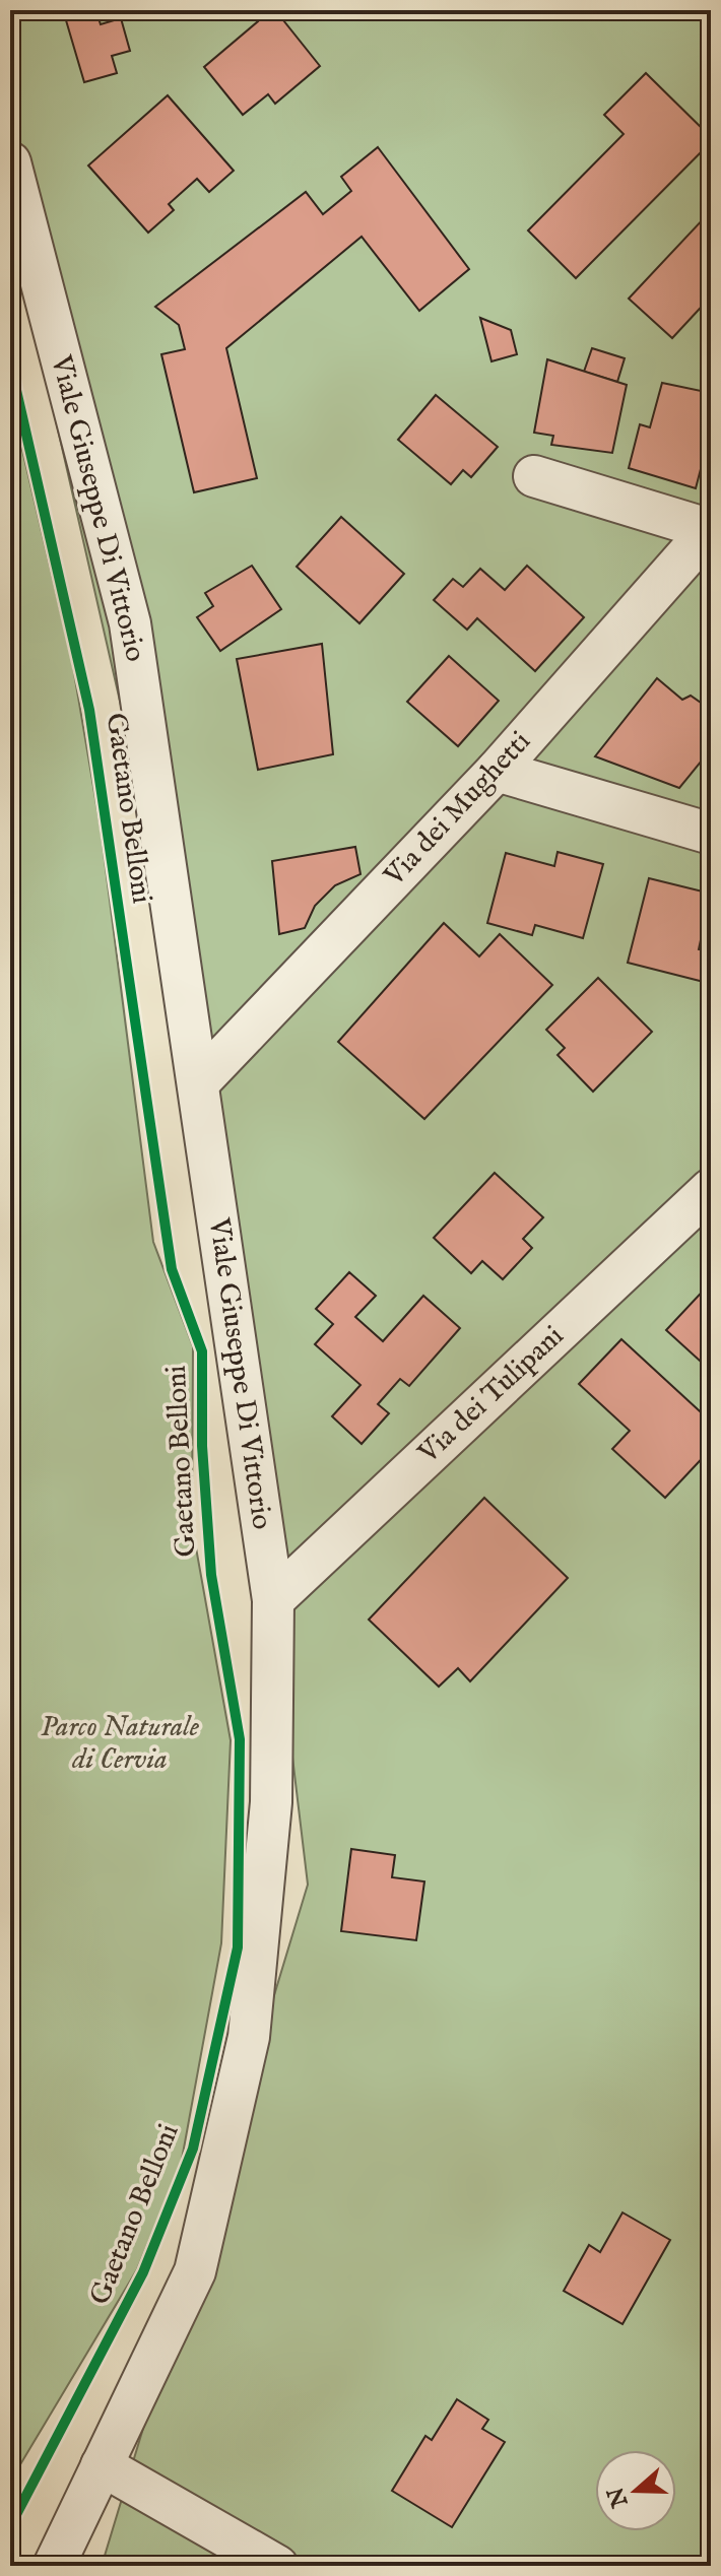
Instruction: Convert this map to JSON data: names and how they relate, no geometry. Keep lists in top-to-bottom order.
{
  "streets": {
    "street": ["Viale Giuseppe Di Vittorio", "Via dei Mughetti", "Via dei Tulipani"],
    "cycle path": ["Gaetano Belloni"]
  },
  "crossings": [
    ["Viale Giuseppe Di Vittorio", "Via dei Mughetti"],
    ["Viale Giuseppe Di Vittorio", "Via dei Tulipani"]
  ],
  "parks": ["Parco Naturale di Cervia"],
  "north": "left"
}
